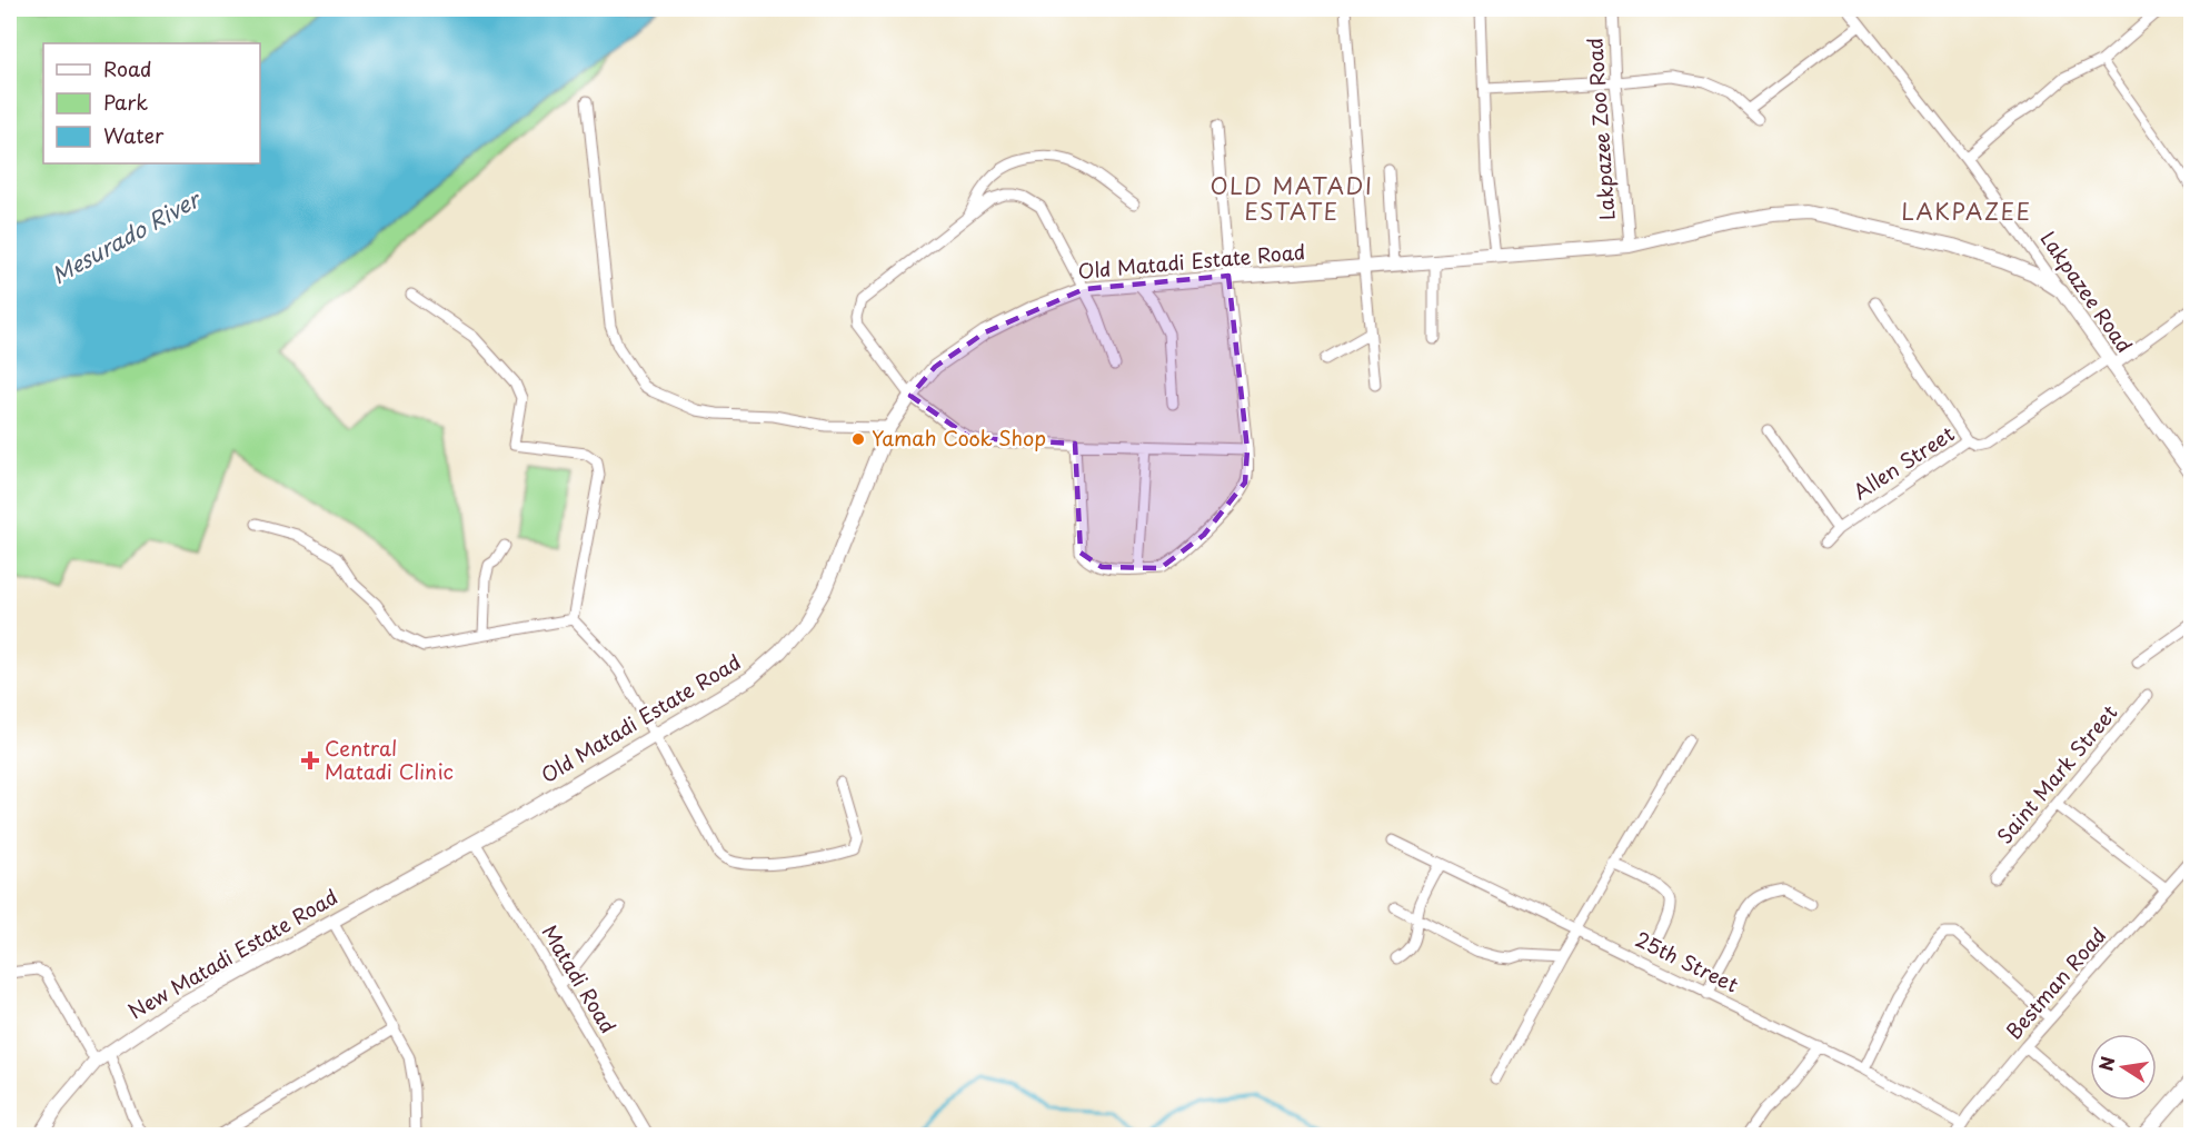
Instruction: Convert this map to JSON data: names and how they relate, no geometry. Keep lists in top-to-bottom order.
{
  "streets": {
    "street": [
      "Lakpazee Zoo Road",
      "Old Matadi Estate Road",
      "Lakpazee Road",
      "Allen Street",
      "Saint Mark Street",
      "New Matadi Estate Road",
      "25th Street",
      "Matadi Road",
      "Bestman Road"
    ]
  },
  "crossings": [
    ["Lakpazee Zoo Road", "Old Matadi Estate Road"],
    ["Old Matadi Estate Road", "Lakpazee Road"],
    ["Old Matadi Estate Road", "New Matadi Estate Road"],
    ["Old Matadi Estate Road", "Matadi Road"],
    ["Lakpazee Road", "Allen Street"],
    ["New Matadi Estate Road", "Matadi Road"],
    ["25th Street", "Bestman Road"]
  ],
  "districts": ["OLD MATADI ESTATE", "LAKPAZEE"],
  "water": ["Mesurado River"],
  "places": {
    "other": ["Yamah Cook Shop"],
    "health": ["Central Matadi Clinic"]
  },
  "legend": ["Road", "Park", "Water"],
  "north": "left"
}
